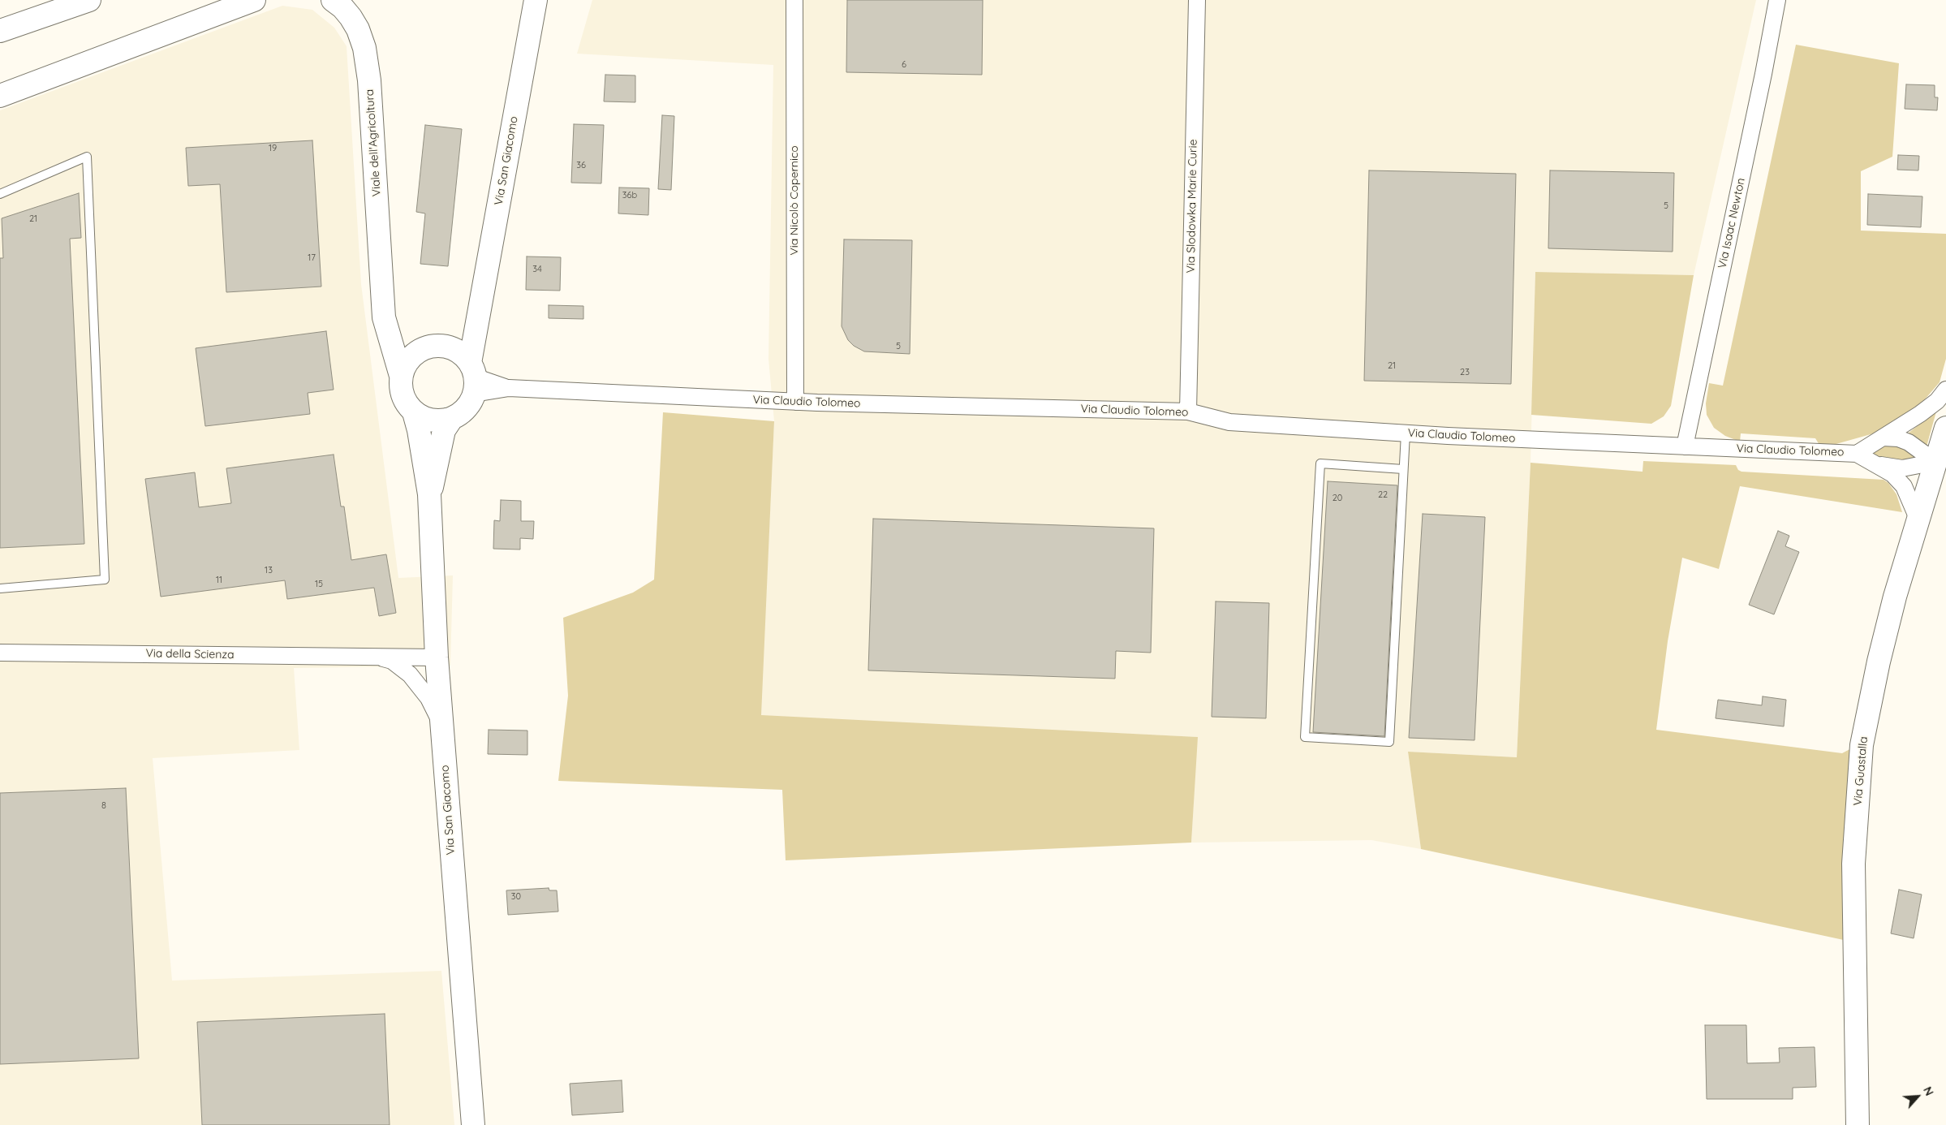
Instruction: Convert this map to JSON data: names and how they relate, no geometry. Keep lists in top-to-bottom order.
{
  "streets": {
    "main road": ["Viale dell'Agricoltura", "Via San Giacomo", "Via Guastalla"],
    "street": [
      "Via Nicolò Copernico",
      "Via Slodowka Marie Curie",
      "Via Isaac Newton",
      "Via Claudio Tolomeo",
      "Via della Scienza"
    ]
  },
  "crossings": [
    ["Viale dell'Agricoltura", "Via San Giacomo"],
    ["Viale dell'Agricoltura", "Via Claudio Tolomeo"],
    ["Via San Giacomo", "Via Claudio Tolomeo"],
    ["Via San Giacomo", "Via della Scienza"],
    ["Via Nicolò Copernico", "Via Claudio Tolomeo"],
    ["Via Slodowka Marie Curie", "Via Claudio Tolomeo"],
    ["Via Isaac Newton", "Via Claudio Tolomeo"]
  ],
  "house_numbers": [
    "6",
    "19",
    "36",
    "36b",
    "5",
    "21",
    "17",
    "34",
    "5",
    "21",
    "23",
    "22",
    "20",
    "13",
    "11",
    "15",
    "8",
    "30"
  ],
  "north": "top right"
}
